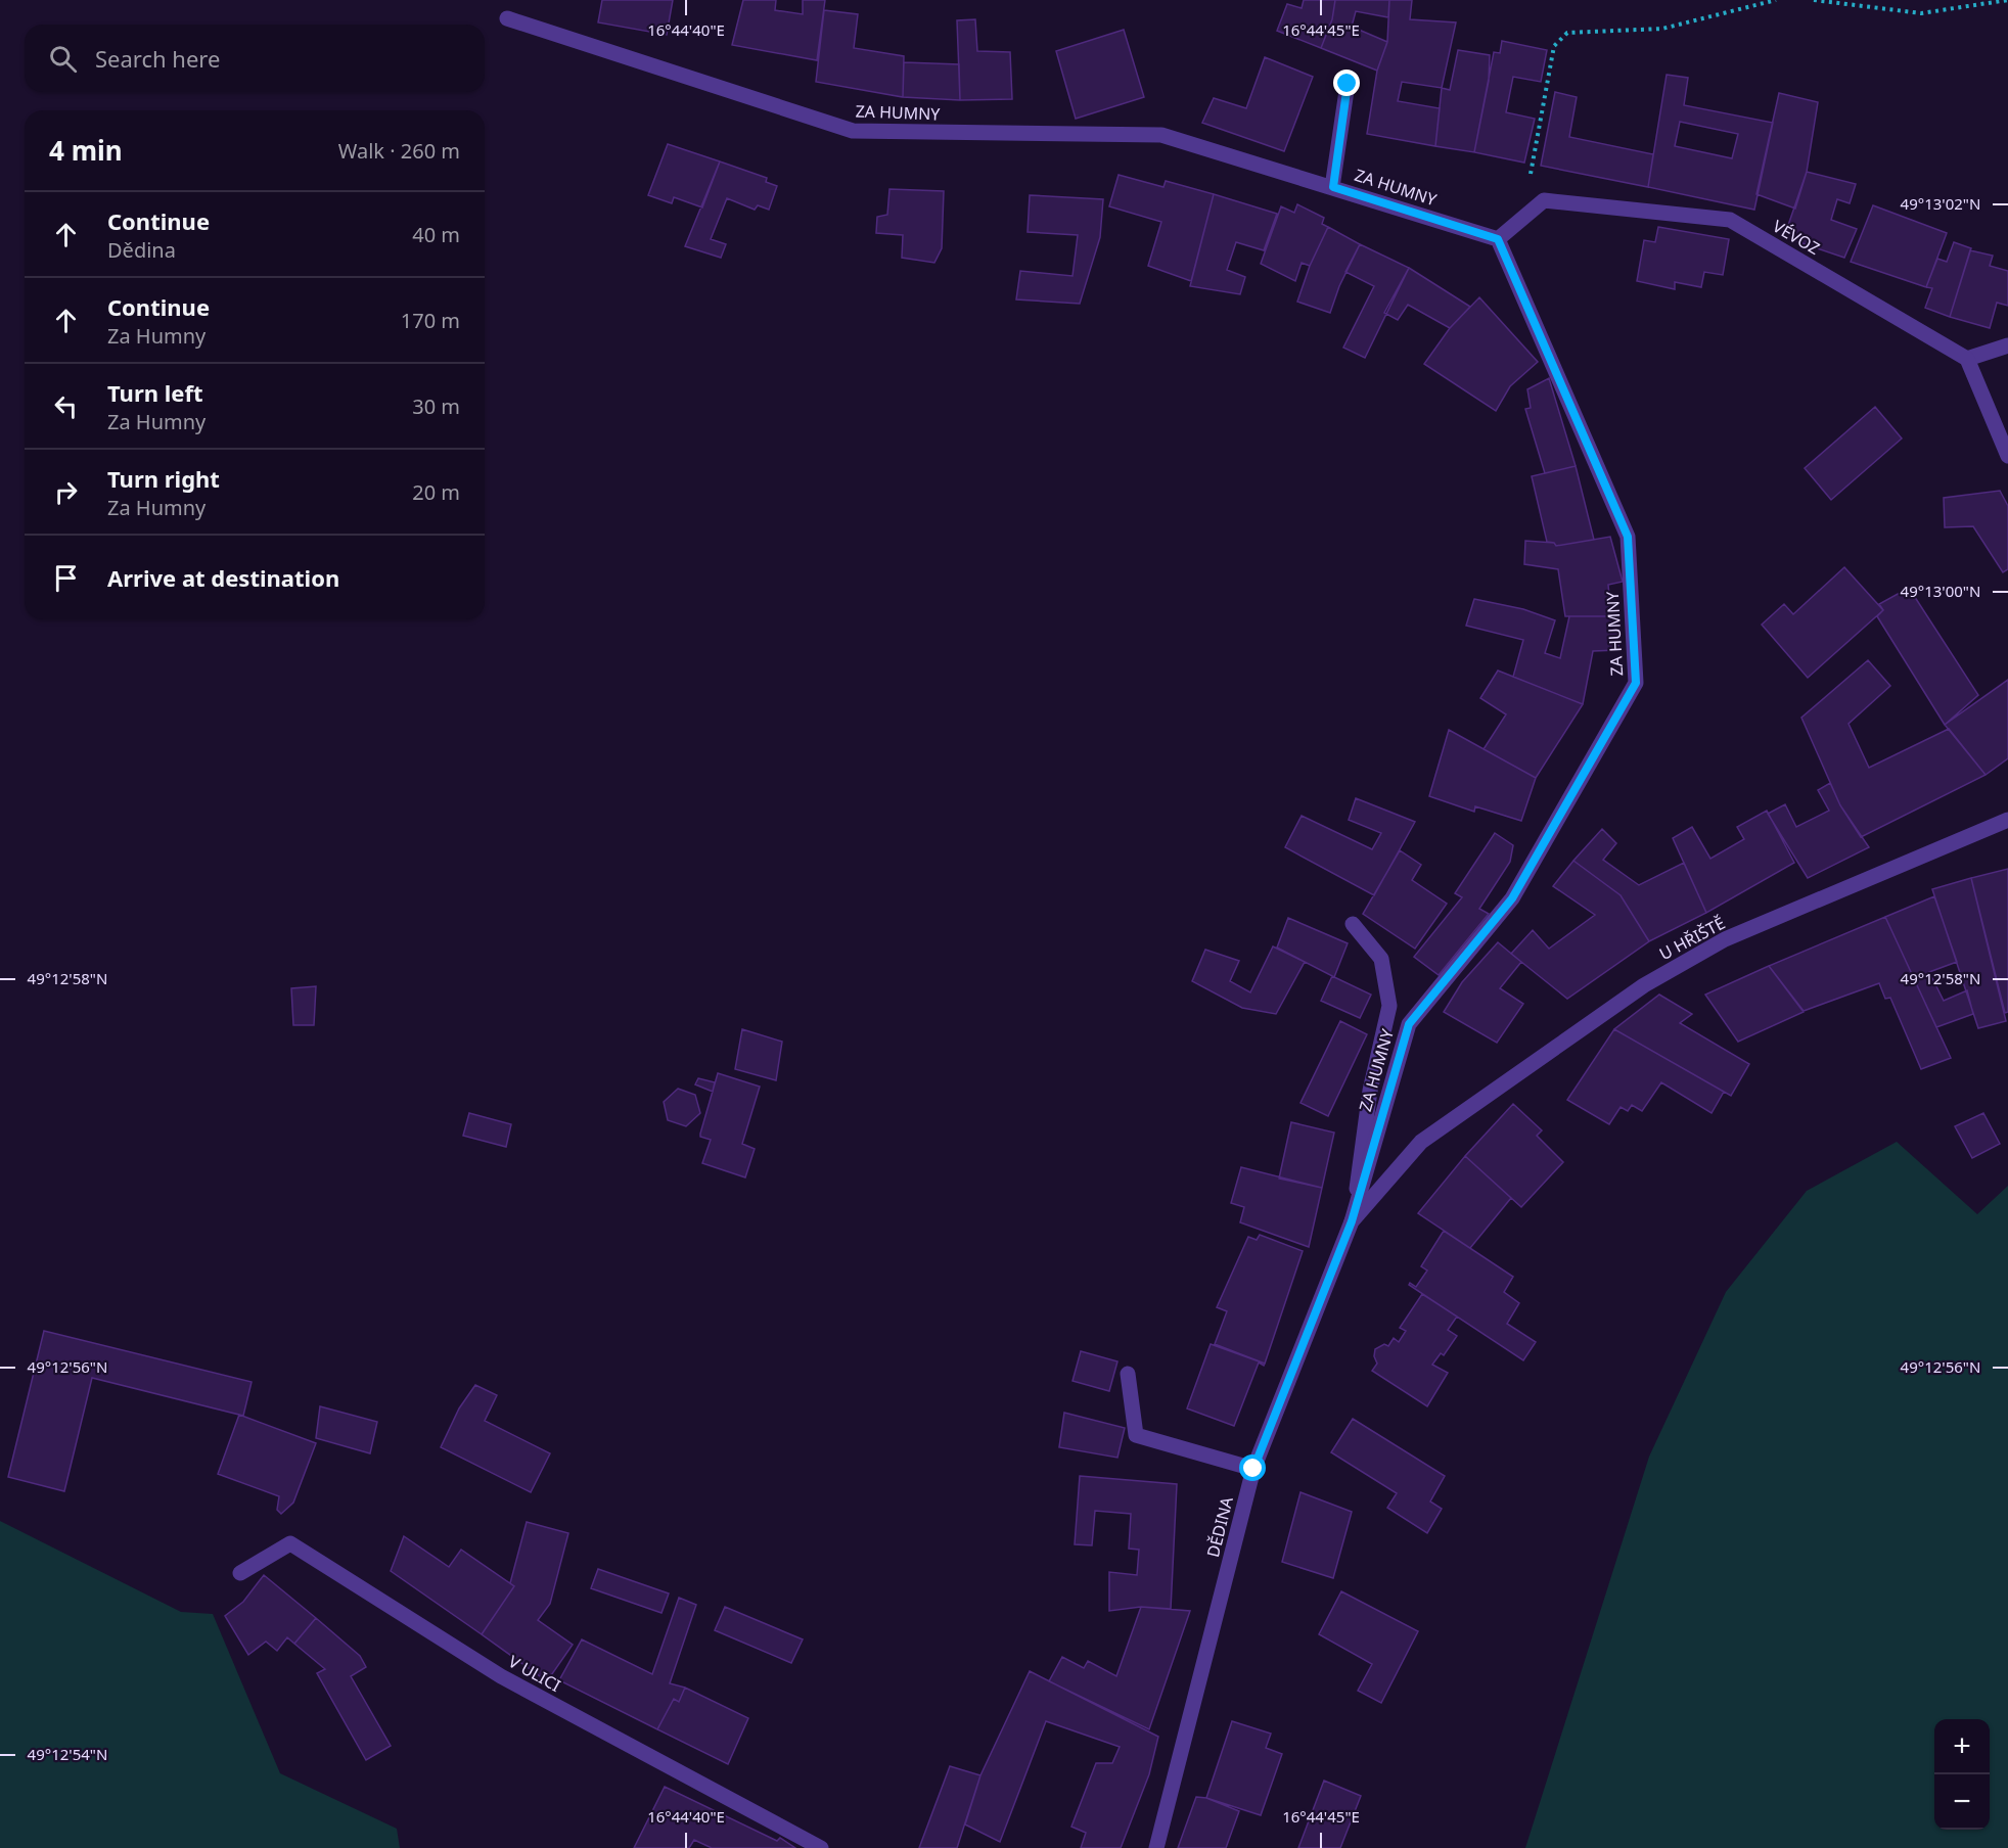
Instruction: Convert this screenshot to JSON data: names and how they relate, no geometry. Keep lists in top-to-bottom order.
{
  "streets": {
    "street": [
      "ZA HUMNY",
      "VÉVOZ",
      "U HŘIŠTĚ",
      "DĚDINA",
      "V ULICI"
    ]
  },
  "crossings": [
    ["ZA HUMNY", "DĚDINA"],
    ["U HŘIŠTĚ", "DĚDINA"]
  ],
  "page": {
    "search": "Search here",
    "heading": ["4 min", "Walk · 260 m"],
    "list": [
      ["Continue", "Dědina", "40 m"],
      ["Continue", "Za Humny", "170 m"],
      ["Turn left", "Za Humny", "30 m"],
      ["Turn right", "Za Humny", "20 m"],
      "Arrive at destination"
    ],
    "map_buttons": ["+", "−"]
  },
  "coordinates": [
    "16°44'40\"E",
    "16°44'45\"E",
    "49°13'02\"N",
    "49°13'00\"N",
    "49°12'58\"N",
    "49°12'56\"N",
    "49°12'54\"N"
  ]
}
